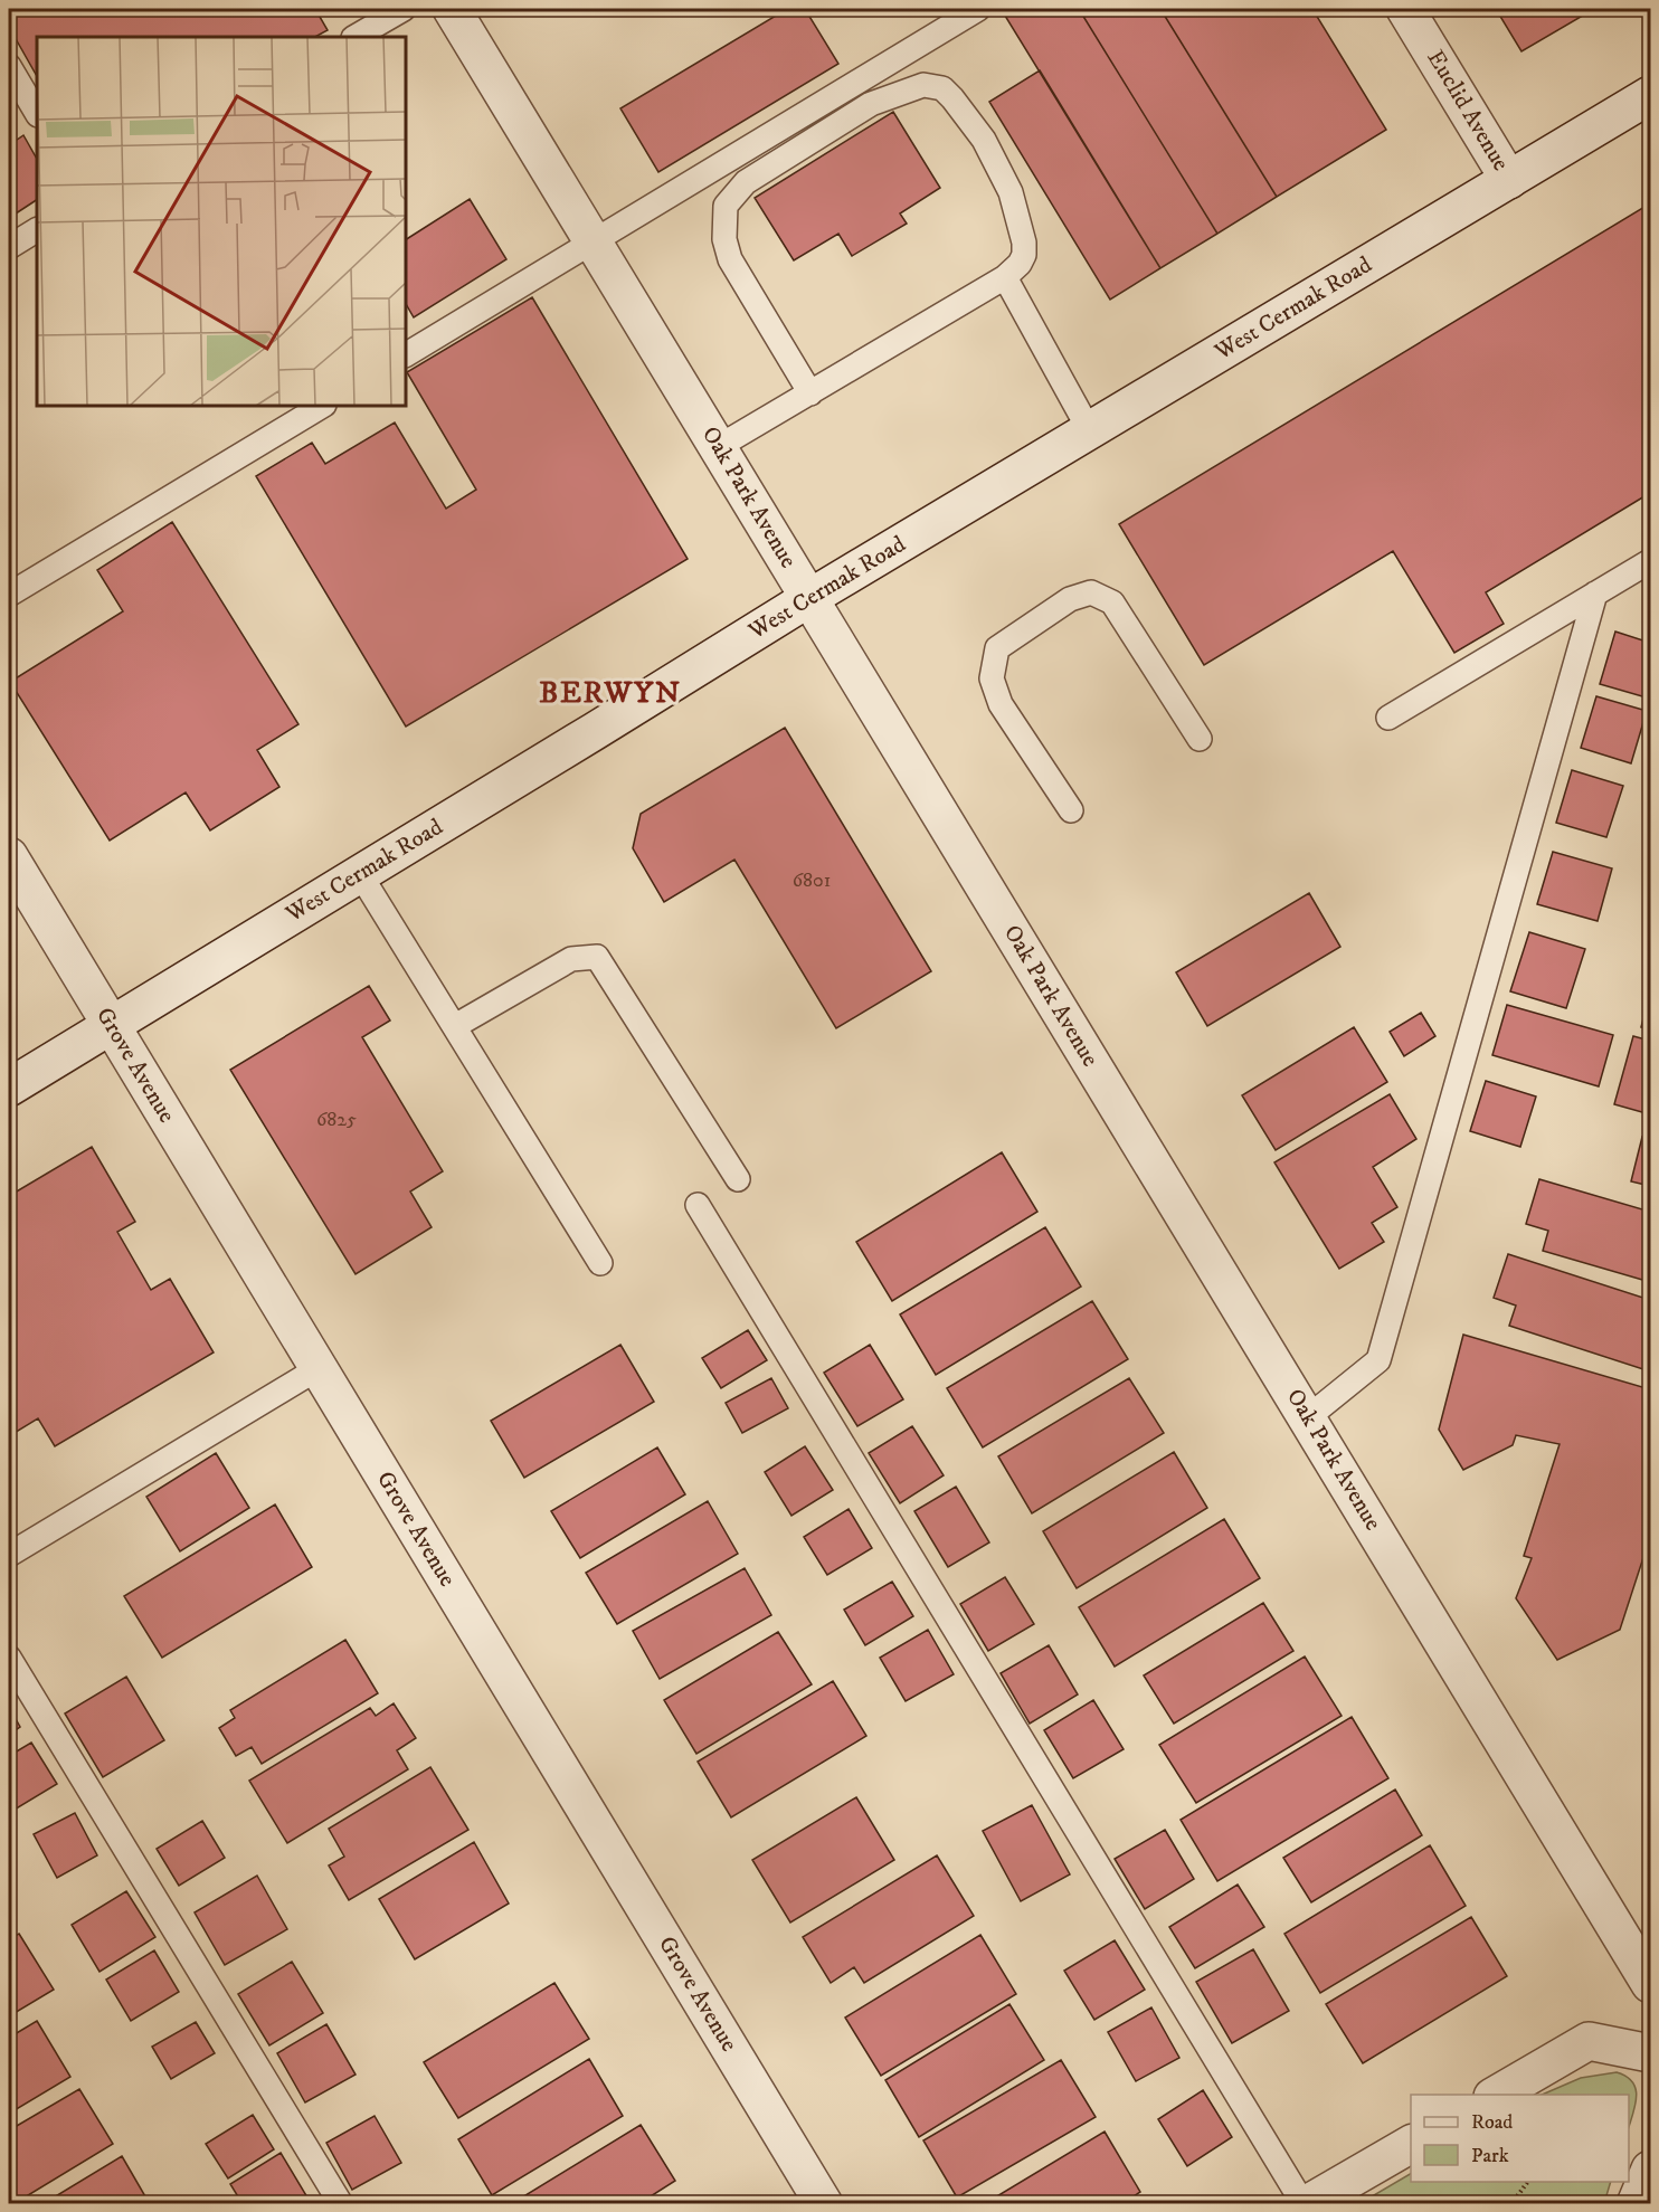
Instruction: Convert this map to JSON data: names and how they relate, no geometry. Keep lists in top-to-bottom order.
{
  "streets": {
    "street": [
      "Euclid Avenue",
      "West Cermak Road",
      "Oak Park Avenue",
      "Grove Avenue"
    ]
  },
  "crossings": [
    ["Euclid Avenue", "West Cermak Road"],
    ["West Cermak Road", "Oak Park Avenue"],
    ["West Cermak Road", "Grove Avenue"]
  ],
  "districts": ["BERWYN"],
  "house_numbers": ["6801", "6825"],
  "legend": ["Road", "Park"]
}
